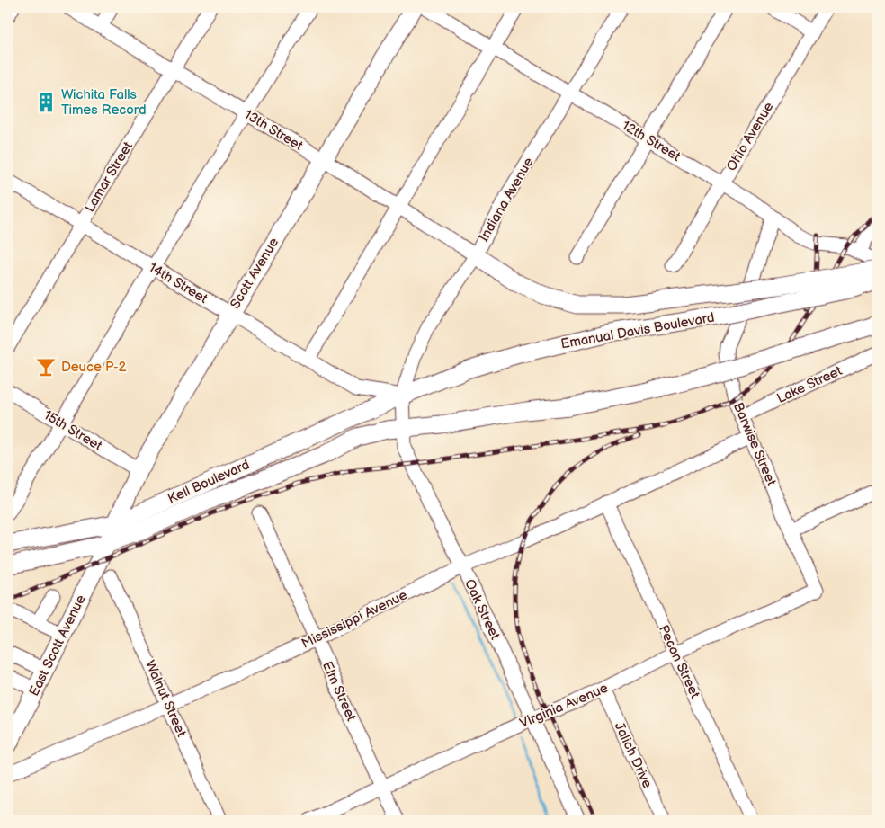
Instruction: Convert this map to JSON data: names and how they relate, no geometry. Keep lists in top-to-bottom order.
{
  "streets": {
    "main road": [
      "Scott Avenue",
      "Emanual Davis Boulevard",
      "Kell Boulevard",
      "East Scott Avenue"
    ],
    "street": [
      "13th Street",
      "Ohio Avenue",
      "12th Street",
      "Lamar Street",
      "Indiana Avenue",
      "14th Street",
      "Lake Street",
      "15th Street",
      "Barwise Street",
      "Oak Street",
      "Mississippi Avenue",
      "Pecan Street",
      "Elm Street",
      "Walnut Street",
      "Virginia Avenue",
      "Jalich Drive"
    ]
  },
  "crossings": [
    ["13th Street", "Lamar Street"],
    ["13th Street", "Indiana Avenue"],
    ["13th Street", "Scott Avenue"],
    ["Ohio Avenue", "12th Street"],
    ["12th Street", "Indiana Avenue"],
    ["12th Street", "Barwise Street"],
    ["Lamar Street", "14th Street"],
    ["Indiana Avenue", "14th Street"],
    ["Indiana Avenue", "Emanual Davis Boulevard"],
    ["Indiana Avenue", "Kell Boulevard"],
    ["Indiana Avenue", "Oak Street"],
    ["Scott Avenue", "14th Street"],
    ["Scott Avenue", "15th Street"],
    ["Scott Avenue", "Kell Boulevard"],
    ["Scott Avenue", "East Scott Avenue"],
    ["14th Street", "Emanual Davis Boulevard"],
    ["14th Street", "Kell Boulevard"],
    ["14th Street", "Oak Street"],
    ["Emanual Davis Boulevard", "Kell Boulevard"],
    ["Emanual Davis Boulevard", "Oak Street"],
    ["Lake Street", "Barwise Street"],
    ["Barwise Street", "Mississippi Avenue"],
    ["Barwise Street", "Virginia Avenue"],
    ["Kell Boulevard", "Oak Street"],
    ["Kell Boulevard", "East Scott Avenue"],
    ["Oak Street", "Mississippi Avenue"],
    ["Oak Street", "Virginia Avenue"],
    ["Mississippi Avenue", "Pecan Street"],
    ["Mississippi Avenue", "Elm Street"],
    ["Mississippi Avenue", "Walnut Street"],
    ["Pecan Street", "Virginia Avenue"],
    ["Elm Street", "Virginia Avenue"],
    ["Virginia Avenue", "Jalich Drive"]
  ],
  "places": {
    "building": ["Wichita Falls Times Record"],
    "bar": ["Deuce P-2"]
  }
}
